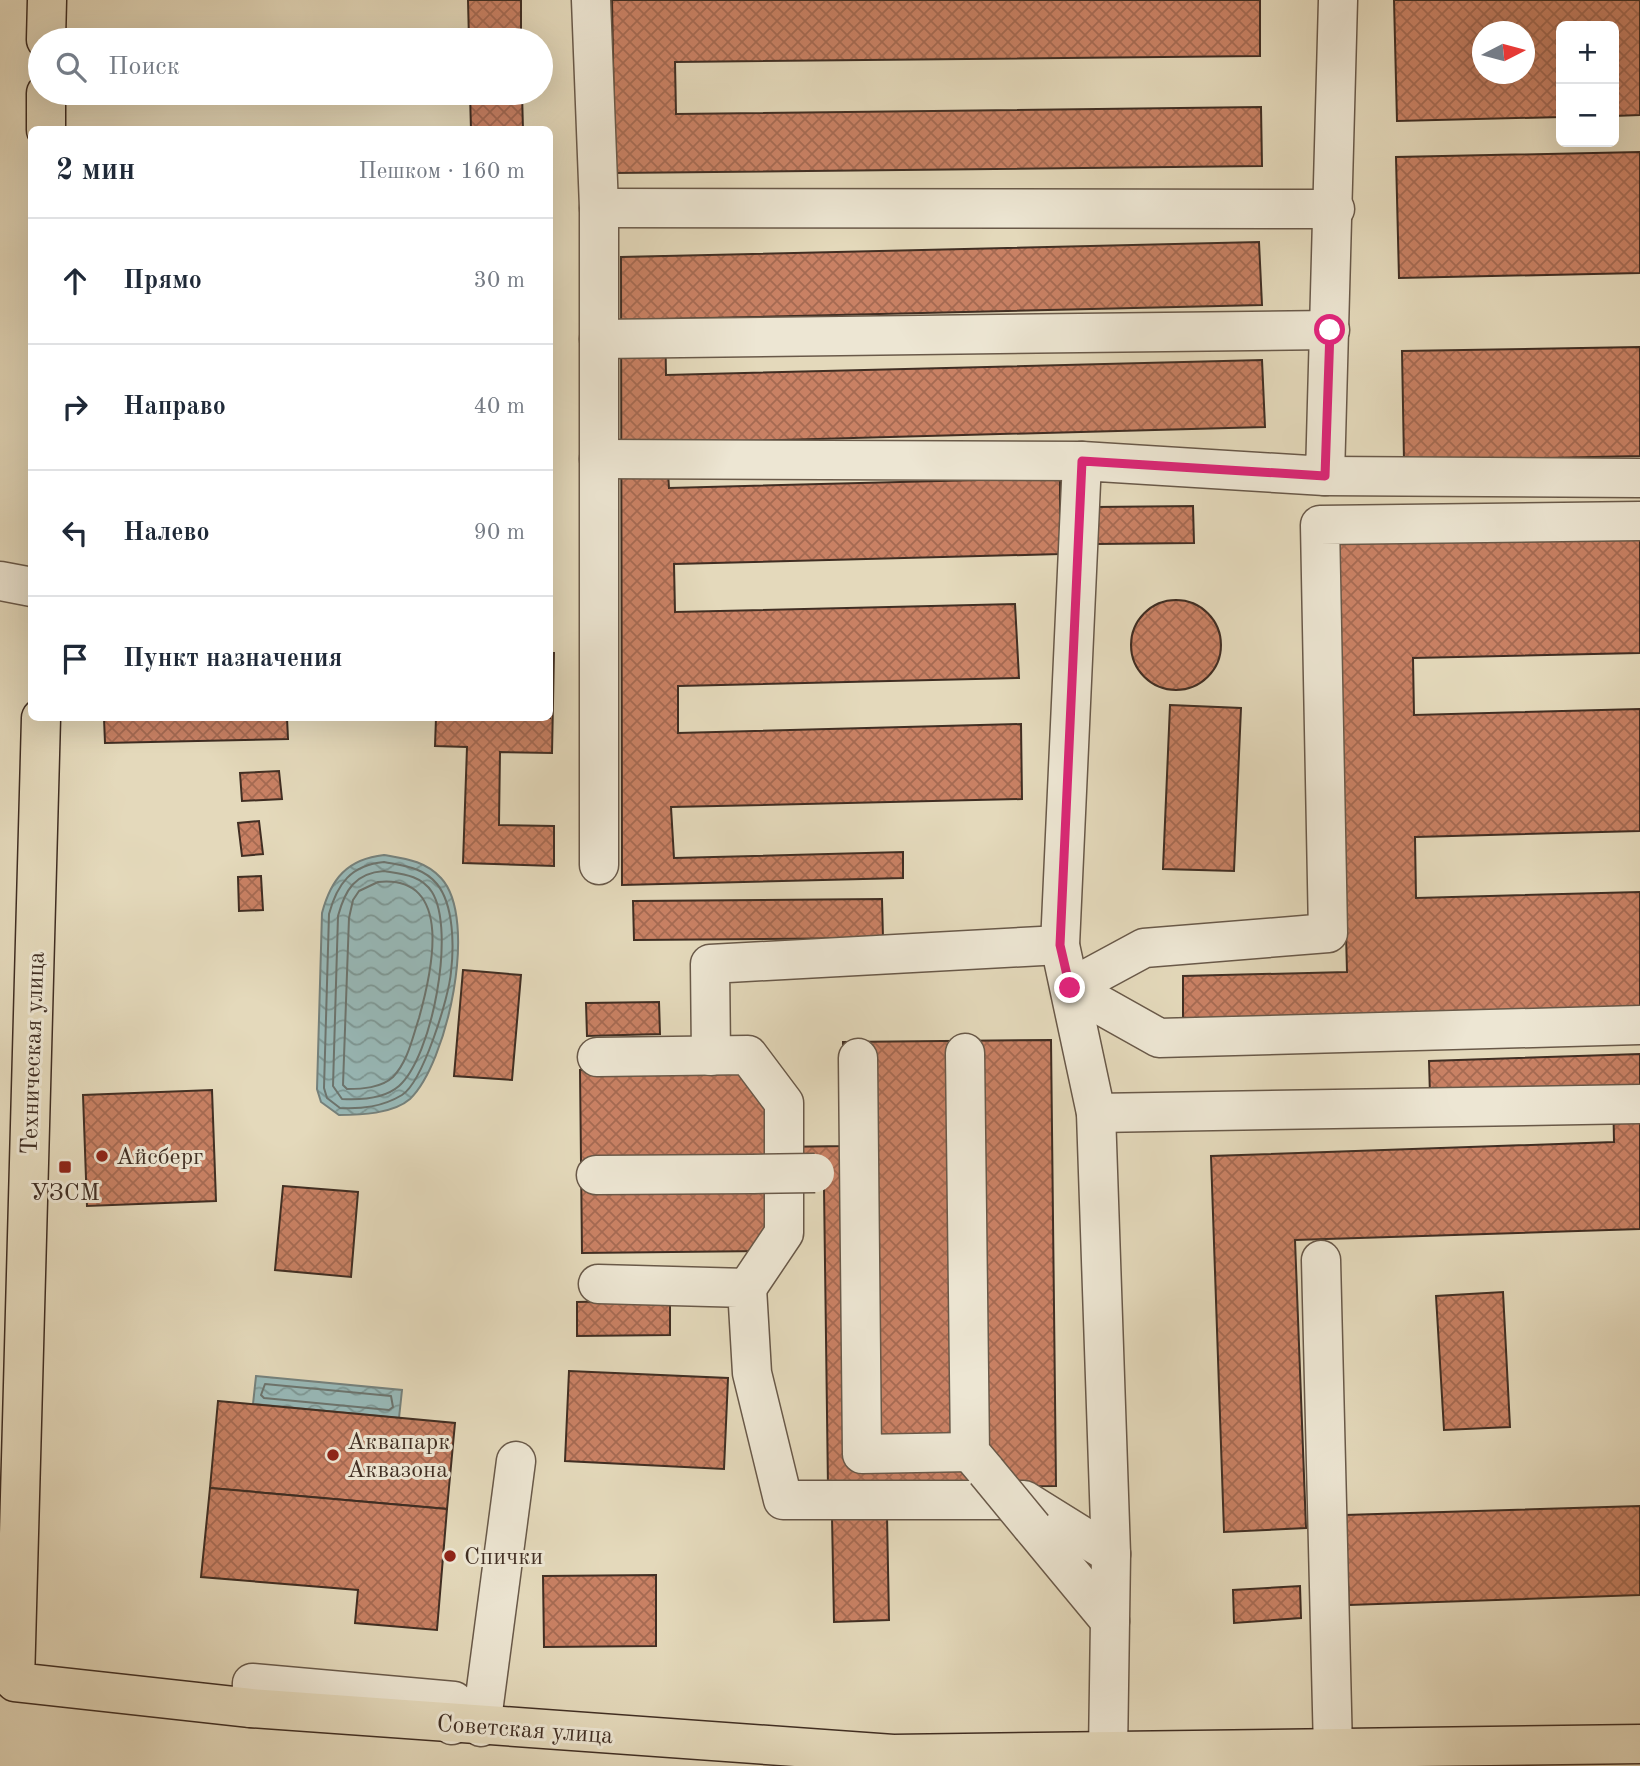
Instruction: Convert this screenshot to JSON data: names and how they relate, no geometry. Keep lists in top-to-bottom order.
{
  "streets": {
    "main road": ["Техническая улица", "Советская улица"]
  },
  "crossings": [
    ["Техническая улица", "Советская улица"]
  ],
  "places": {
    "other": ["Айсберг", "Аквапарк Аквазона", "Спички"],
    "transit": ["УЗСМ"]
  },
  "north": "right",
  "page": {
    "map_buttons": ["+", "−"],
    "search": "Поиск",
    "heading": ["2 мин", "Пешком · 160 m"],
    "list": [
      ["Прямо", "30 m"],
      ["Направо", "40 m"],
      ["Налево", "90 m"],
      "Пункт назначения"
    ]
  }
}
